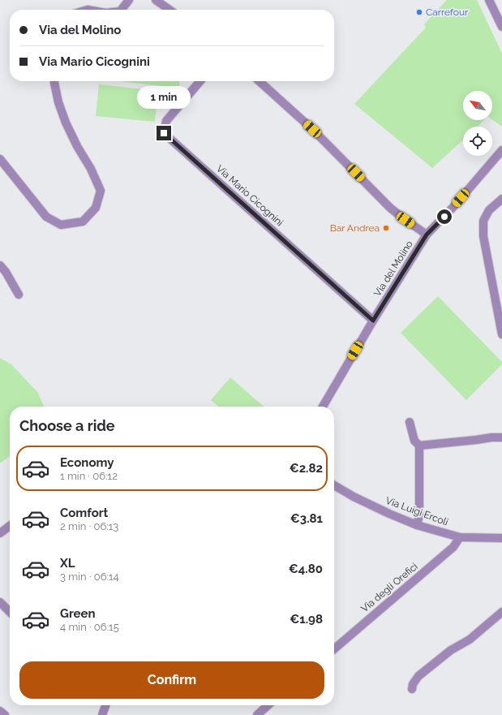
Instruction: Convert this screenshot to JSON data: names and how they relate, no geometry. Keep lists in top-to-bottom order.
{
  "streets": {
    "street": [
      "Via Mario Cicognini",
      "Via del Molino",
      "Via Luigi Ercoli",
      "Via degli Orefici"
    ]
  },
  "crossings": [
    ["Via Mario Cicognini", "Via del Molino"],
    ["Via Luigi Ercoli", "Via degli Orefici"]
  ],
  "places": ["Carrefour", "Bar Andrea"],
  "north": "top left",
  "page": {
    "banner": ["Via del Molino", "Via Mario Cicognini"],
    "bubble": "1 min",
    "heading": "Choose a ride",
    "list": [
      {
        "name": "Economy",
        "note": "1 min · 06:12",
        "value": "€2.82"
      },
      {
        "name": "Comfort",
        "note": "2 min · 06:13",
        "value": "€3.81"
      },
      {
        "name": "XL",
        "note": "3 min · 06:14",
        "value": "€4.80"
      },
      {
        "name": "Green",
        "note": "4 min · 06:15",
        "value": "€1.98"
      }
    ],
    "buttons": "Confirm"
  }
}
